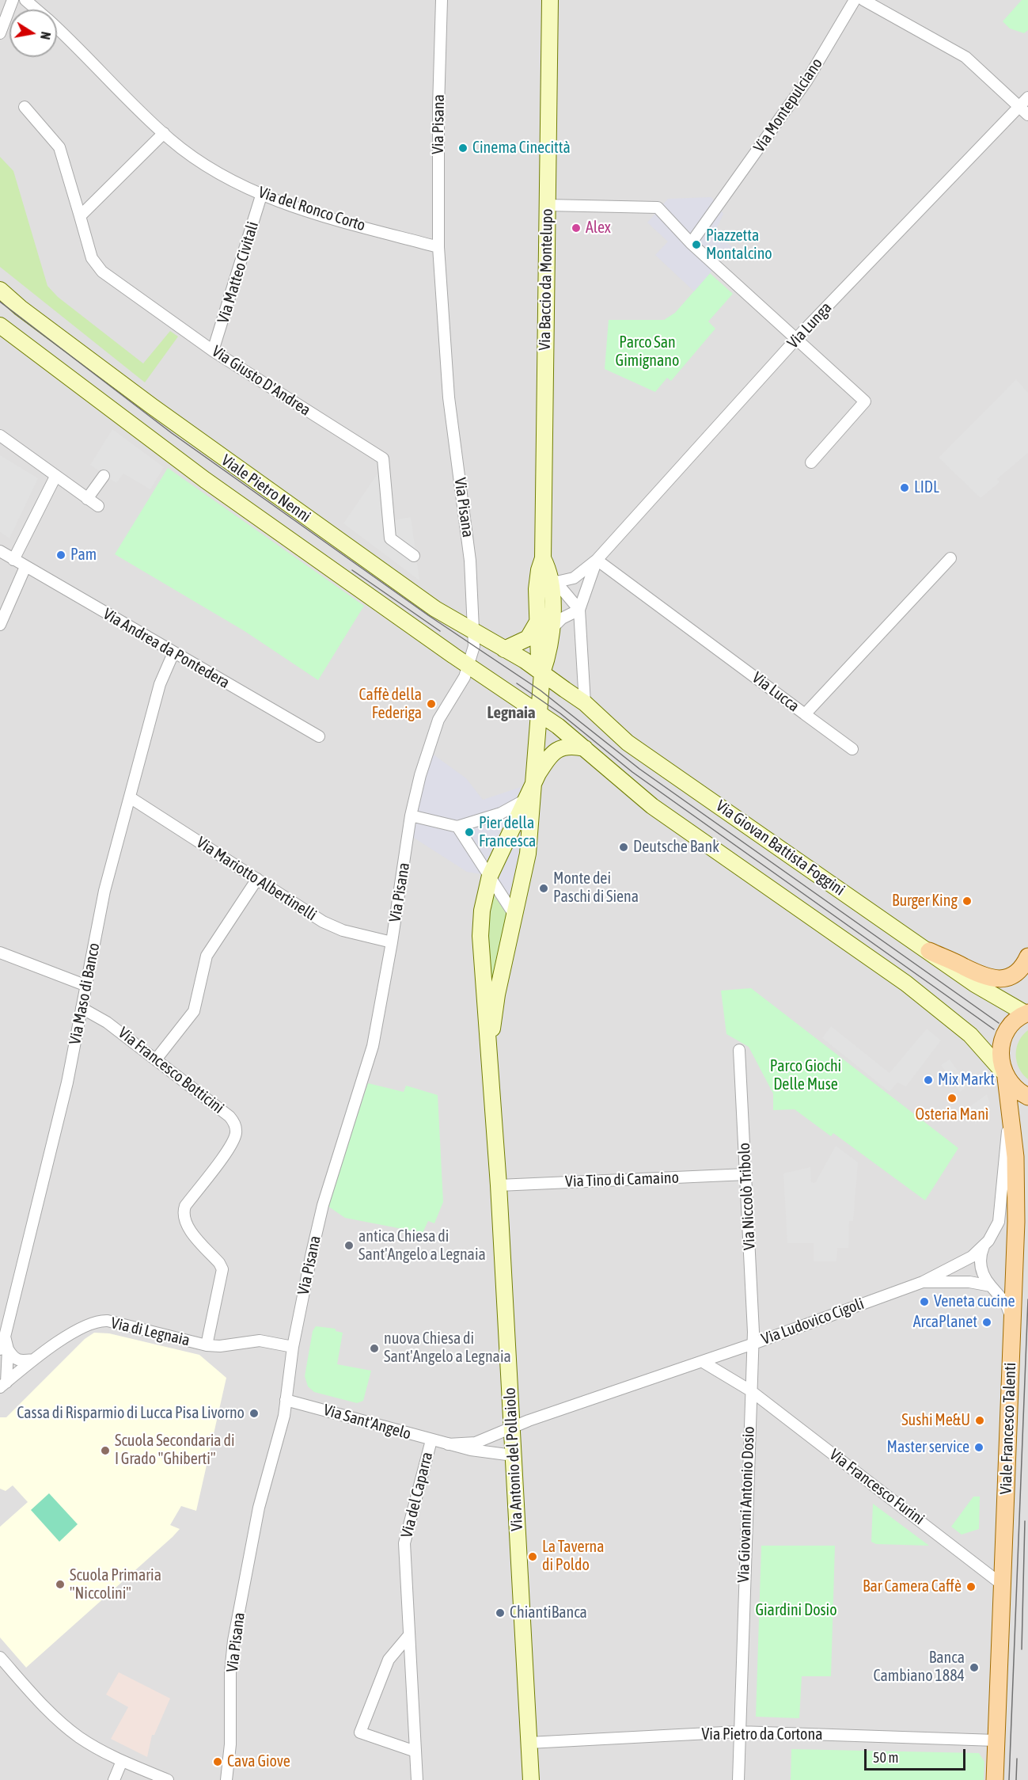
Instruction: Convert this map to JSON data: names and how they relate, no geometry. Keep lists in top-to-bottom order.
{
  "streets": {
    "main road": [
      "Via Baccio da Montelupo",
      "Viale Pietro Nenni",
      "Via Giovan Battista Foggini",
      "Viale Francesco Talenti",
      "Via Antonio del Pollaiolo"
    ],
    "street": [
      "Via Montepulciano",
      "Via Pisana",
      "Via del Ronco Corto",
      "Via Matteo Civitali",
      "Via Lunga",
      "Via Giusto D'Andrea",
      "Via Andrea da Pontedera",
      "Via Lucca",
      "Via Mariotto Albertinelli",
      "Via Maso di Banco",
      "Via Francesco Botticini",
      "Via Tino di Camaino",
      "Via Niccolò Tribolo",
      "Via Ludovico Cigoli",
      "Via di Legnaia",
      "Via Sant'Angelo",
      "Via Francesco Furini",
      "Via del Caparra",
      "Via Giovanni Antonio Dosio",
      "Via Pietro da Cortona"
    ]
  },
  "crossings": [
    ["Via Pisana", "Via del Ronco Corto"],
    ["Via Pisana", "Viale Pietro Nenni"],
    ["Via Pisana", "Via Mariotto Albertinelli"],
    ["Via Pisana", "Via di Legnaia"],
    ["Via Pisana", "Via Sant'Angelo"],
    ["Via del Ronco Corto", "Via Matteo Civitali"],
    ["Via Matteo Civitali", "Via Giusto D'Andrea"],
    ["Via Baccio da Montelupo", "Via Lunga"],
    ["Via Baccio da Montelupo", "Viale Pietro Nenni"],
    ["Via Baccio da Montelupo", "Via Giovan Battista Foggini"],
    ["Via Baccio da Montelupo", "Via Antonio del Pollaiolo"],
    ["Via Lunga", "Via Lucca"],
    ["Viale Pietro Nenni", "Via Giovan Battista Foggini"],
    ["Via Andrea da Pontedera", "Via Maso di Banco"],
    ["Via Giovan Battista Foggini", "Viale Francesco Talenti"],
    ["Via Mariotto Albertinelli", "Via Maso di Banco"],
    ["Via Maso di Banco", "Via Francesco Botticini"],
    ["Via Maso di Banco", "Via di Legnaia"],
    ["Via Francesco Botticini", "Via di Legnaia"],
    ["Via Tino di Camaino", "Via Niccolò Tribolo"],
    ["Via Tino di Camaino", "Via Antonio del Pollaiolo"],
    ["Via Niccolò Tribolo", "Via Ludovico Cigoli"],
    ["Via Niccolò Tribolo", "Via Giovanni Antonio Dosio"],
    ["Via Ludovico Cigoli", "Via Sant'Angelo"],
    ["Via Ludovico Cigoli", "Viale Francesco Talenti"],
    ["Via Ludovico Cigoli", "Via Antonio del Pollaiolo"],
    ["Via Ludovico Cigoli", "Via Giovanni Antonio Dosio"],
    ["Via Sant'Angelo", "Via Antonio del Pollaiolo"],
    ["Via Sant'Angelo", "Via del Caparra"],
    ["Viale Francesco Talenti", "Via Francesco Furini"],
    ["Viale Francesco Talenti", "Via Pietro da Cortona"],
    ["Via Antonio del Pollaiolo", "Via Pietro da Cortona"],
    ["Via Francesco Furini", "Via Giovanni Antonio Dosio"],
    ["Via Giovanni Antonio Dosio", "Via Pietro da Cortona"]
  ],
  "districts": ["Legnaia"],
  "parks": ["Parco San Gimignano", "Parco Giochi Delle Muse", "Giardini Dosio"],
  "places": [
    "Cinema Cinecittà",
    "Alex",
    "Piazzetta Montalcino",
    "LIDL",
    "Pam",
    "Caffè della Federiga",
    "Pier della Francesca",
    "Deutsche Bank",
    "Monte dei Paschi di Siena",
    "Burger King",
    "Mix Markt",
    "Osteria Manì",
    "antica Chiesa di Sant'Angelo a Legnaia",
    "Veneta cucine",
    "ArcaPlanet",
    "nuova Chiesa di Sant'Angelo a Legnaia",
    "Cassa di Risparmio di Lucca Pisa Livorno",
    "Sushi Me&U",
    "Master service",
    "Scuola Secondaria di I Grado \"Ghiberti\"",
    "La Taverna di Poldo",
    "Scuola Primaria \"Niccolini\"",
    "Bar Camera Caffè",
    "ChiantiBanca",
    "Banca Cambiano 1884",
    "Cava Giove"
  ],
  "scale_bar": "50 m",
  "north": "right"
}
